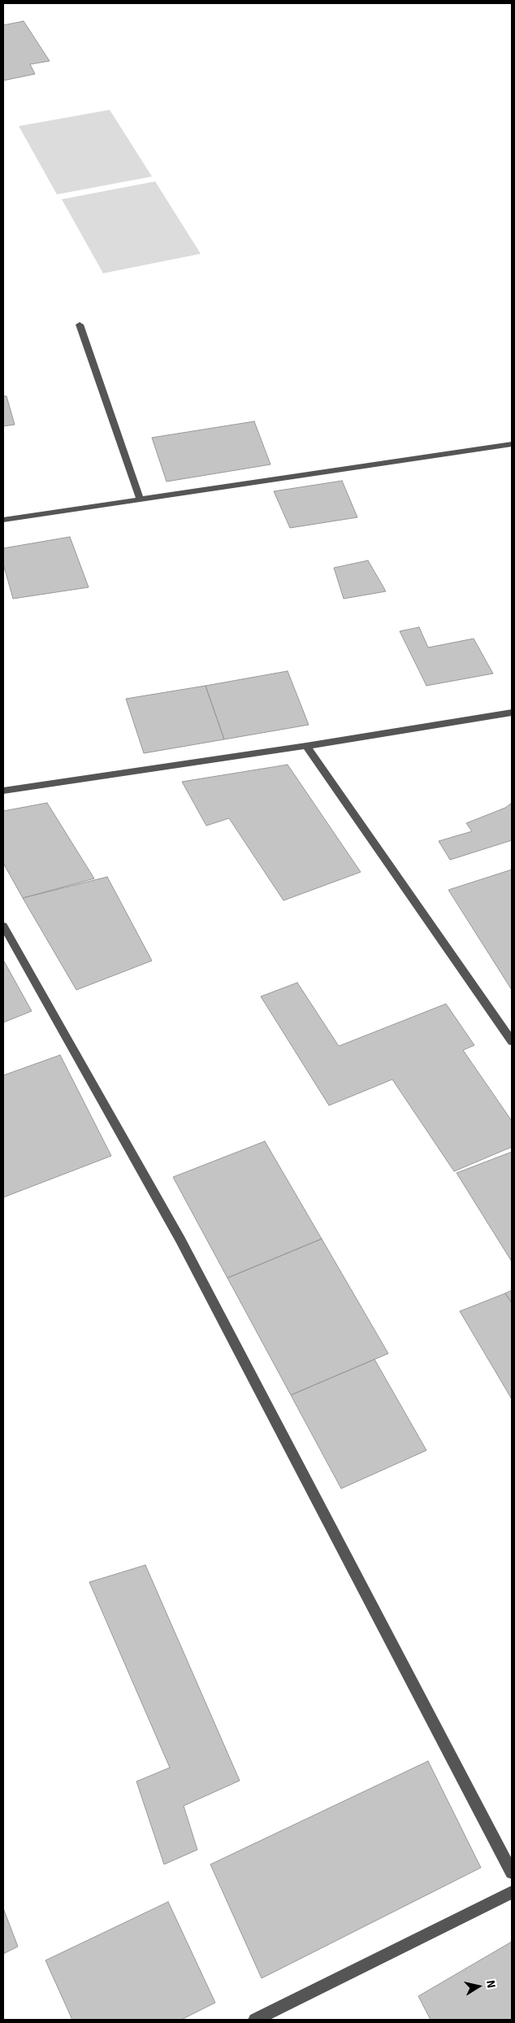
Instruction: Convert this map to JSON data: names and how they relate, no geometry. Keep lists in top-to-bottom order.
{
  "north": "right"
}
